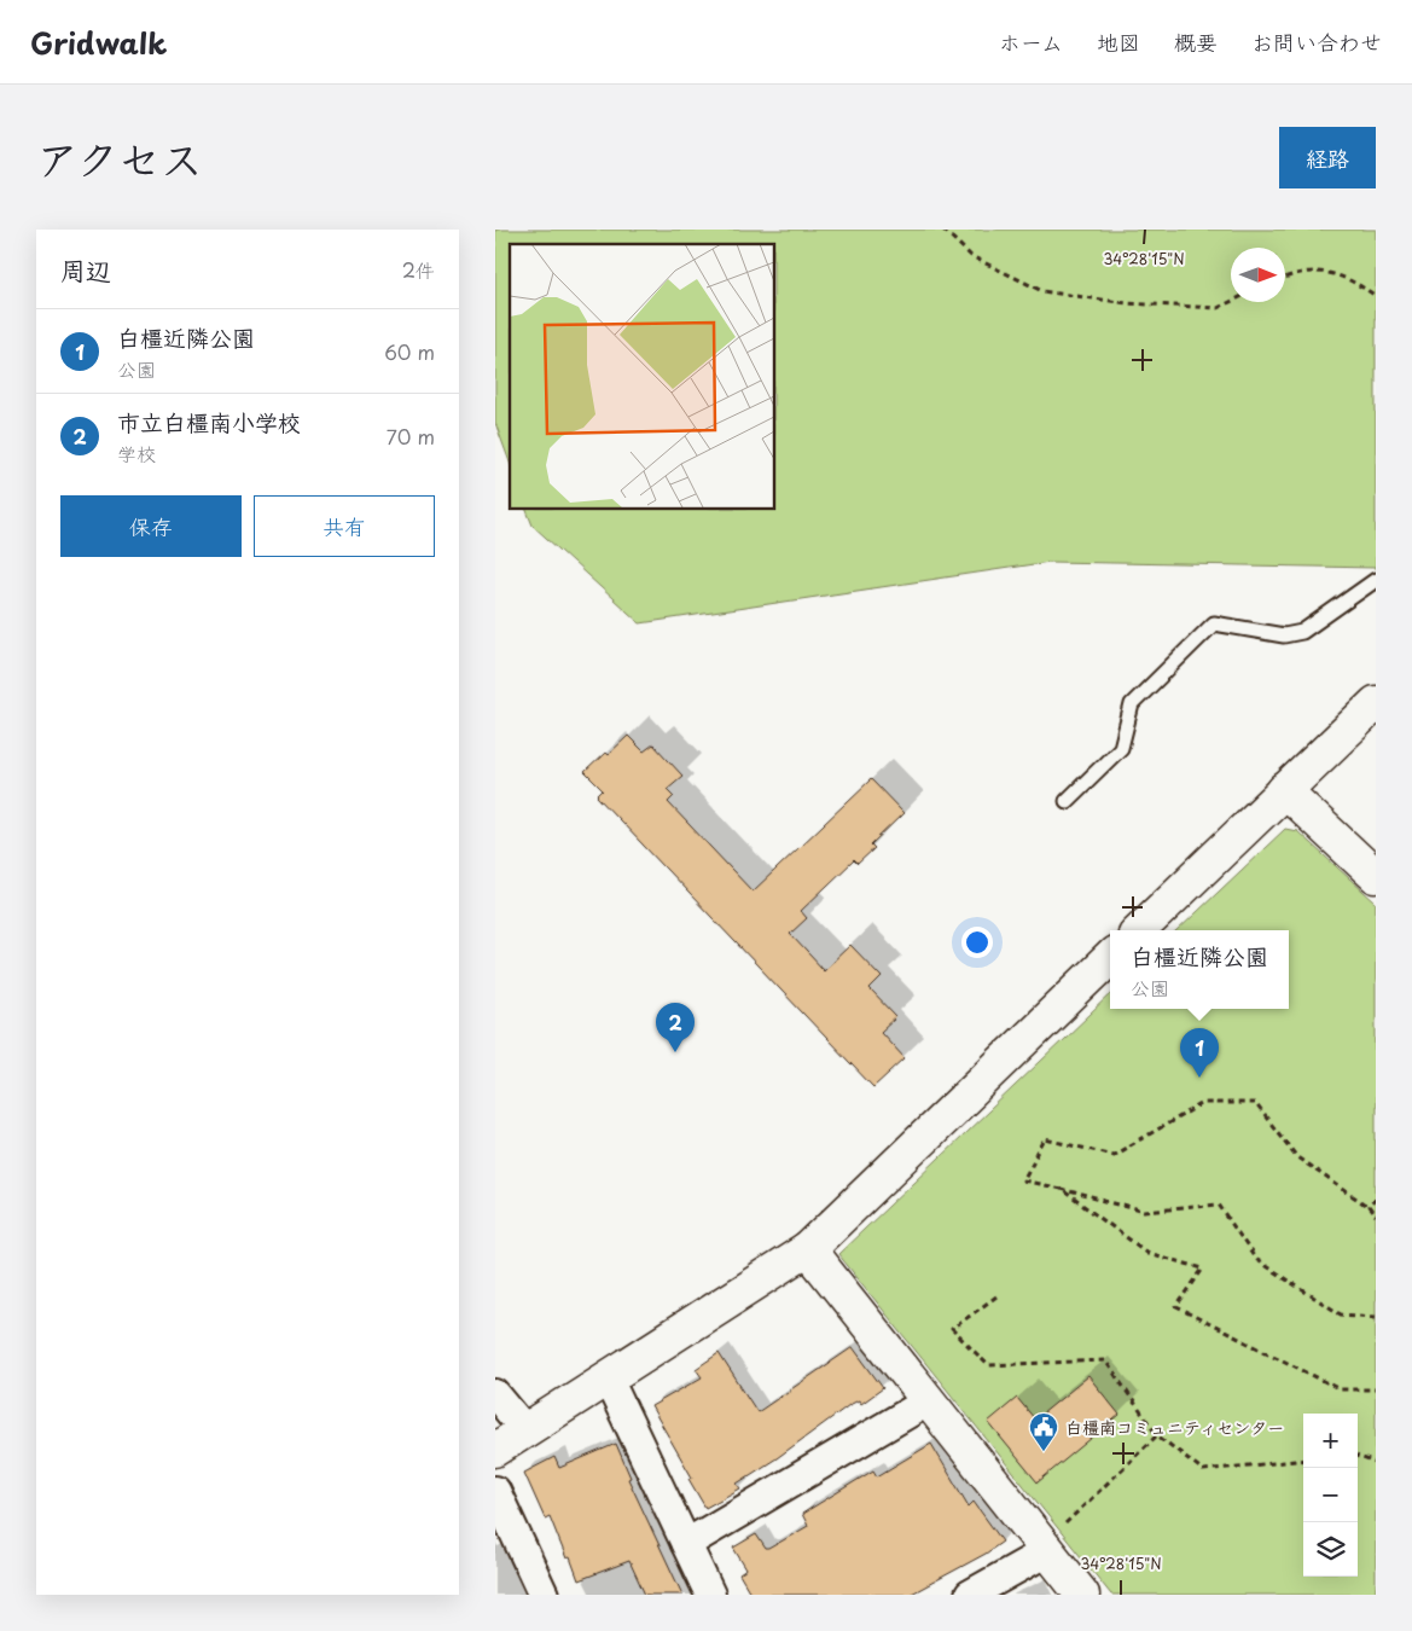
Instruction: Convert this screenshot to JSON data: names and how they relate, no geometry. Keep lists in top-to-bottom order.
{
  "places": {
    "public building": ["白橿南コミュニティセンター"]
  },
  "north": "right",
  "page": {
    "header": "Gridwalk",
    "nav": [
      "ホーム",
      "地図",
      "概要",
      "お問い合わせ"
    ],
    "title": "アクセス",
    "buttons": [
      "経路",
      ["保存", "共有"]
    ],
    "heading": ["周辺", "2件"],
    "list": [
      {
        "mark": "1",
        "name": "白橿近隣公園",
        "note": "公園",
        "value": "60 m"
      },
      {
        "mark": "2",
        "name": "市立白橿南小学校",
        "note": "学校",
        "value": "70 m"
      }
    ],
    "popup": ["白橿近隣公園", "公園"],
    "pins": ["2", "1"],
    "map_buttons": ["+", "−"]
  },
  "coordinates": ["34°28'15\"N"]
}
